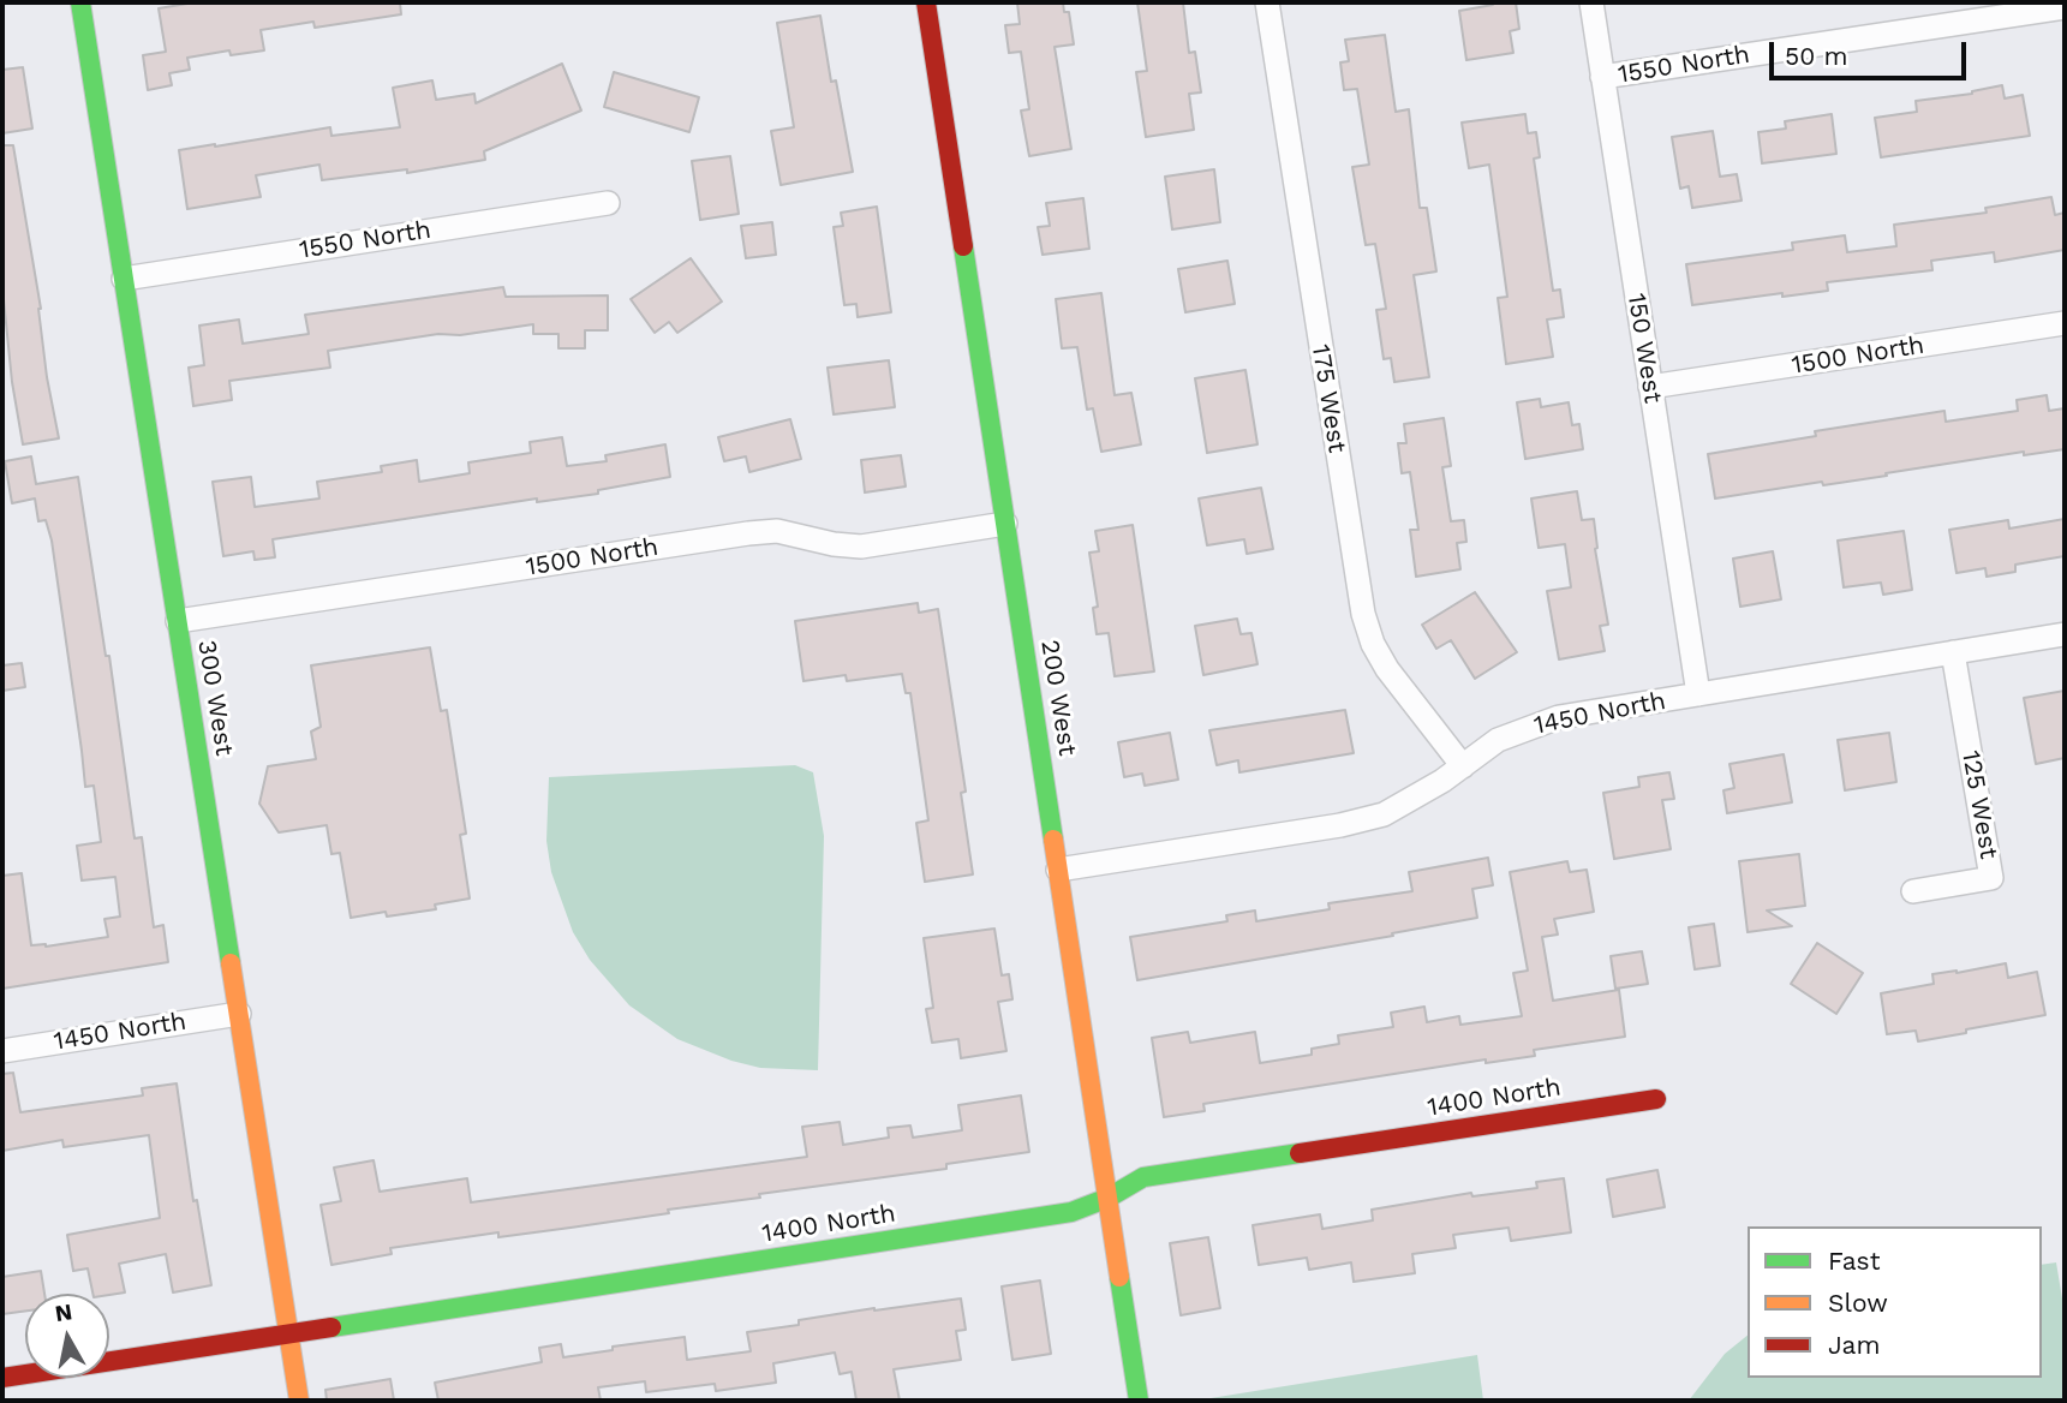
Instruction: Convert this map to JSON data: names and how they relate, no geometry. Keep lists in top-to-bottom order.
{
  "streets": {
    "street": [
      "1550 North",
      "150 West",
      "1500 North",
      "175 West",
      "300 West",
      "200 West",
      "1450 North",
      "125 West",
      "1400 North"
    ]
  },
  "crossings": [
    ["1550 North", "150 West"],
    ["1550 North", "300 West"],
    ["150 West", "1500 North"],
    ["150 West", "1450 North"],
    ["1500 North", "300 West"],
    ["1500 North", "200 West"],
    ["175 West", "1450 North"],
    ["300 West", "1450 North"],
    ["300 West", "1400 North"],
    ["200 West", "1450 North"],
    ["200 West", "1400 North"],
    ["1450 North", "125 West"]
  ],
  "legend": ["Fast", "Slow", "Jam"],
  "scale_bar": "50 m",
  "north": "top"
}
